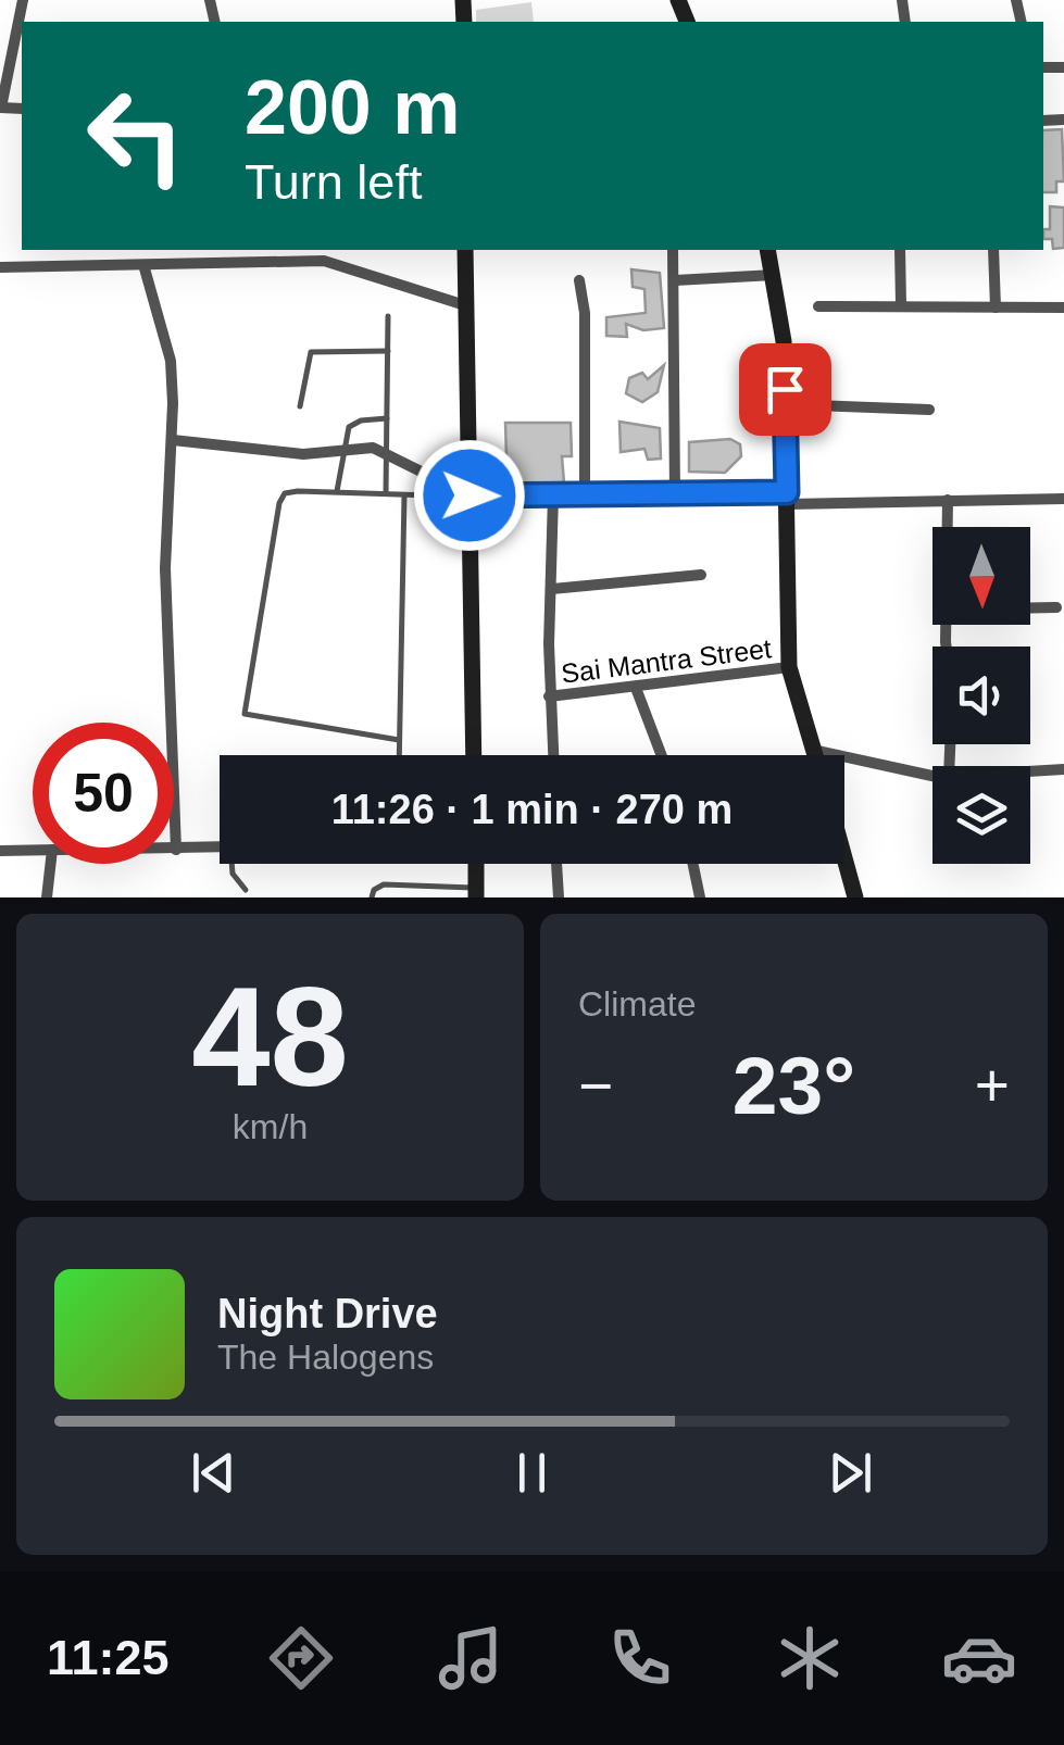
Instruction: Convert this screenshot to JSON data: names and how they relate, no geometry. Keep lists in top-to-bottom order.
{
  "streets": {
    "street": ["Sai Mantra Street"]
  },
  "north": "bottom",
  "page": {
    "turn": ["200 m", "Turn left"],
    "limit": "50",
    "trip": "11:26 · 1 min · 270 m",
    "tile": [
      ["48", "km/h"],
      "Climate"
    ],
    "heat": ["−", "23°", "+"],
    "song": ["Night Drive", "The Halogens"],
    "tabs": "11:25"
  }
}
